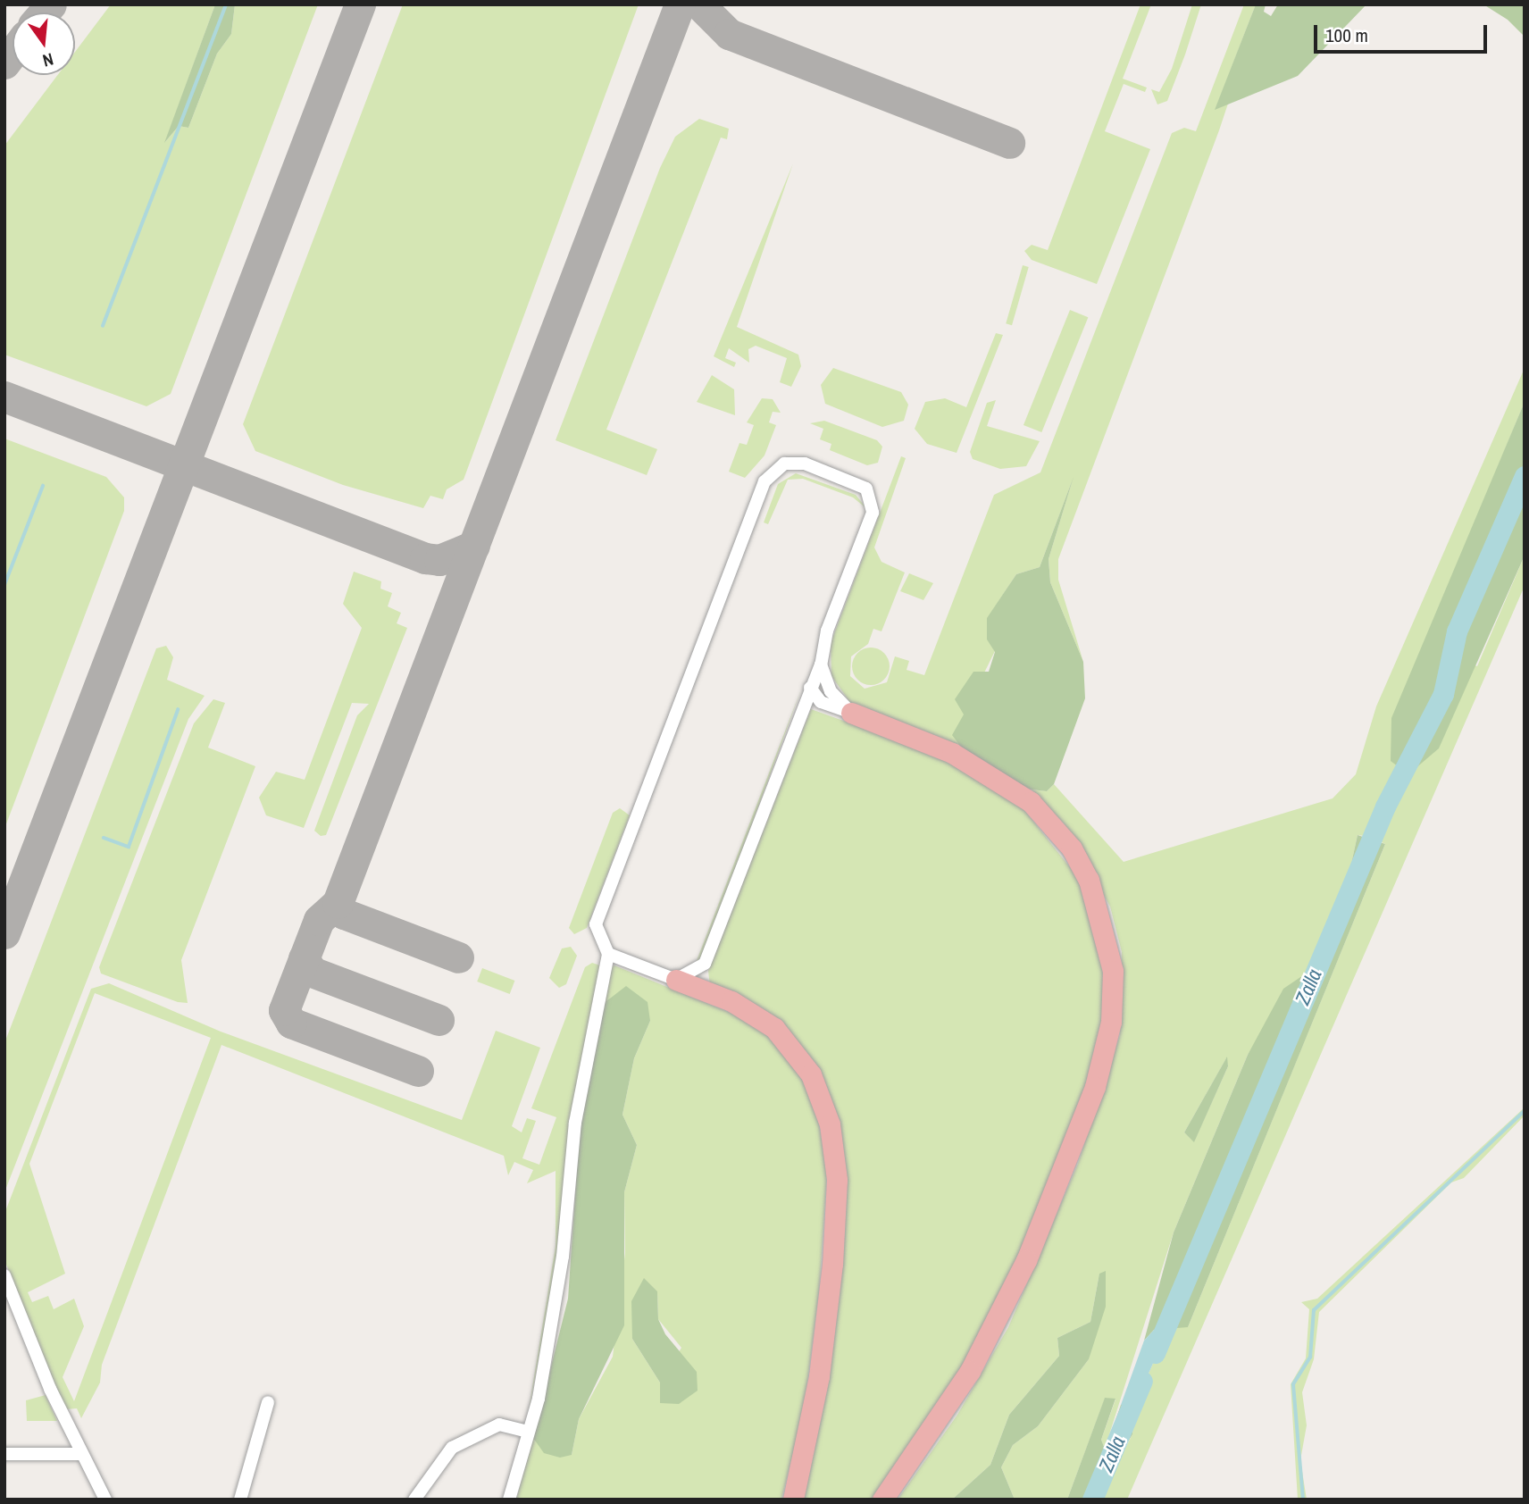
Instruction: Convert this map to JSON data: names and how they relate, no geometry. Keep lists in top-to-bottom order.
{
  "water": ["Zalla"],
  "scale_bar": "100 m",
  "north": "bottom"
}
